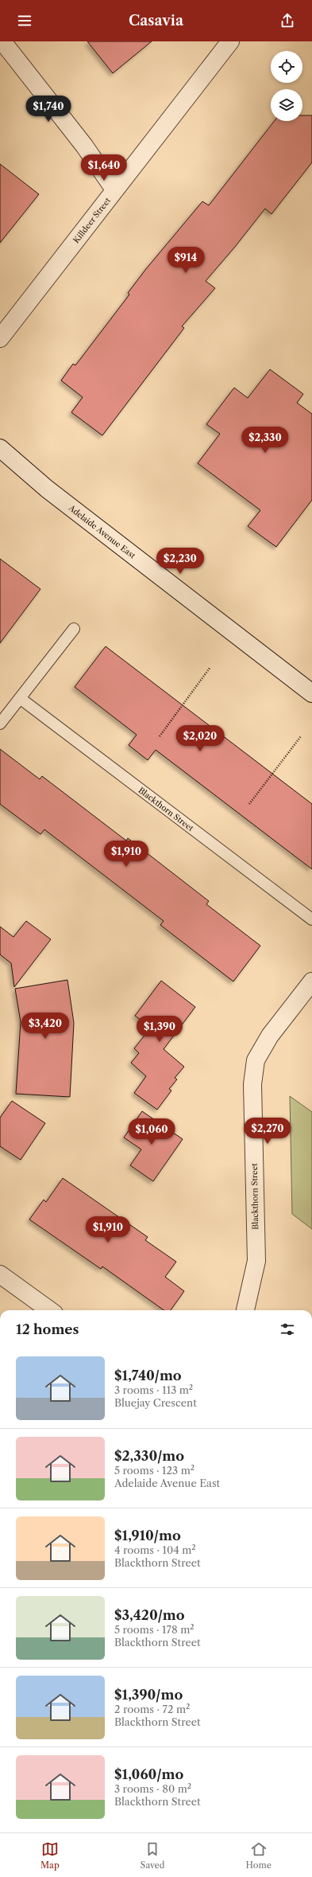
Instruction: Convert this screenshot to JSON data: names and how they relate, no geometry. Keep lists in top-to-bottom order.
{
  "streets": {
    "street": ["Killdeer Street", "Adelaide Avenue East", "Blackthorn Street"]
  },
  "page": {
    "header": "Casavia",
    "price": [
      "$1,740",
      "$1,640",
      "$914",
      "$2,330",
      "$2,230",
      "$2,020",
      "$1,910",
      "$3,420",
      "$1,390",
      "$2,270",
      "$1,060",
      "$1,910"
    ],
    "heading": "12 homes",
    "list": [
      {
        "name": "$1,740/mo",
        "note": "3 rooms · 113 m² · Bluejay Crescent"
      },
      {
        "name": "$2,330/mo",
        "note": "5 rooms · 123 m² · Adelaide Avenue East"
      },
      {
        "name": "$1,910/mo",
        "note": "4 rooms · 104 m² · Blackthorn Street"
      },
      {
        "name": "$3,420/mo",
        "note": "5 rooms · 178 m² · Blackthorn Street"
      },
      {
        "name": "$1,390/mo",
        "note": "2 rooms · 72 m² · Blackthorn Street"
      },
      {
        "name": "$1,060/mo",
        "note": "3 rooms · 80 m² · Blackthorn Street"
      }
    ],
    "tabs": ["Map", "Saved", "Home"]
  }
}
